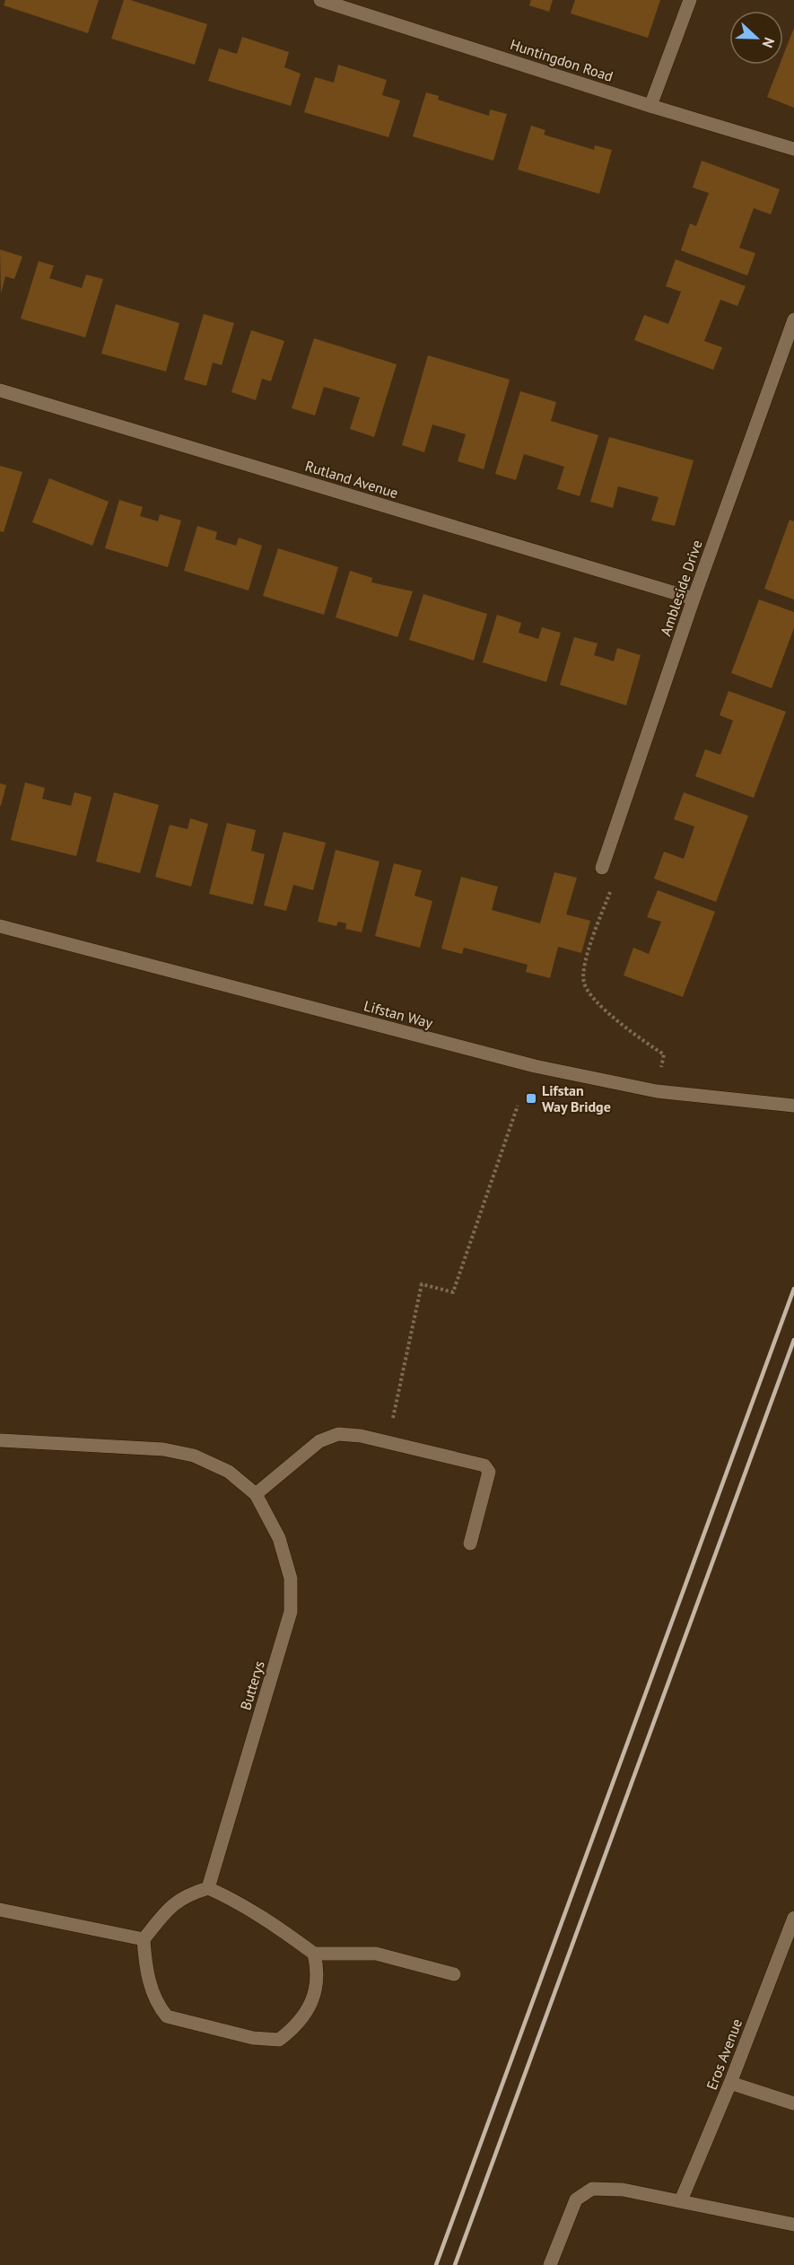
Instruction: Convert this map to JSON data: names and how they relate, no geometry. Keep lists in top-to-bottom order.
{
  "streets": {
    "street": [
      "Huntingdon Road",
      "Rutland Avenue",
      "Ambleside Drive",
      "Lifstan Way",
      "Butterys",
      "Eros Avenue"
    ]
  },
  "crossings": [
    ["Rutland Avenue", "Ambleside Drive"]
  ],
  "places": {
    "transit": ["Lifstan Way Bridge"]
  },
  "north": "right"
}
